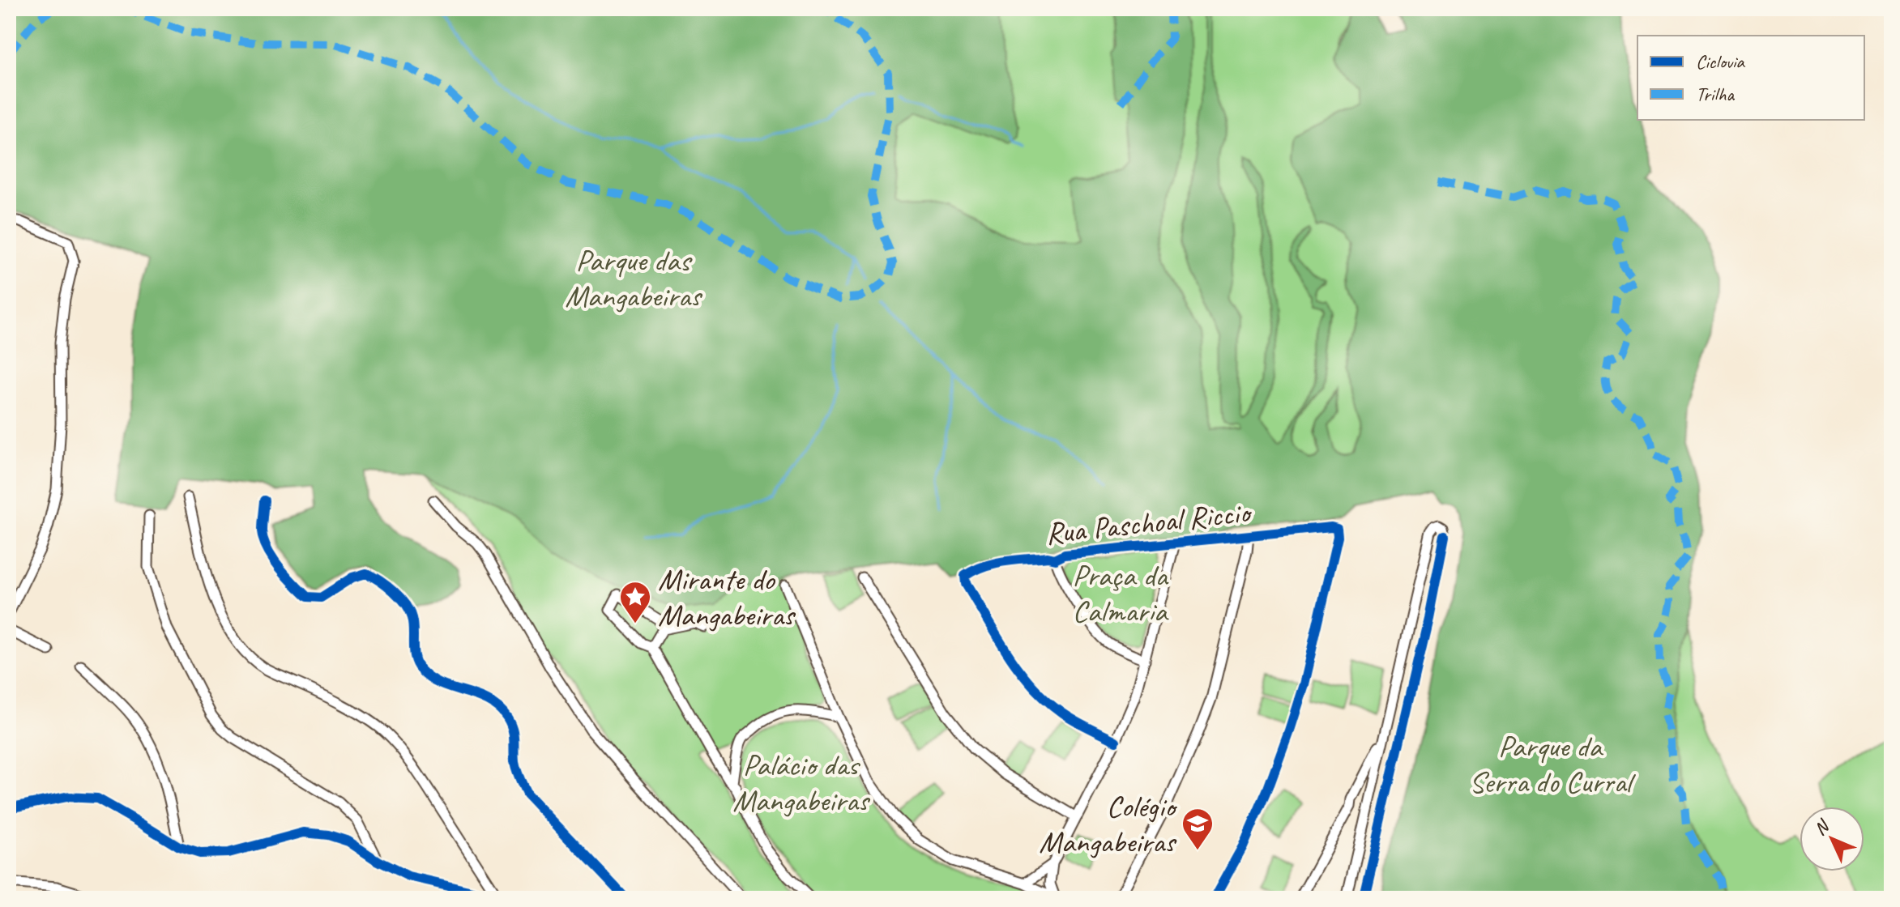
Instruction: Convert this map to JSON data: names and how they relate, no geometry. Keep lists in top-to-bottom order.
{
  "streets": {
    "street": ["Rua Paschoal Riccio"]
  },
  "parks": [
    "Parque das Mangabeiras",
    "Praça da Calmaria",
    "Parque da Serra do Curral",
    "Palácio das Mangabeiras"
  ],
  "places": {
    "place": ["Mirante do Mangabeiras"],
    "school or university": ["Colégio Mangabeiras"]
  },
  "legend": ["Ciclovia", "Trilha"],
  "north": "top left"
}
